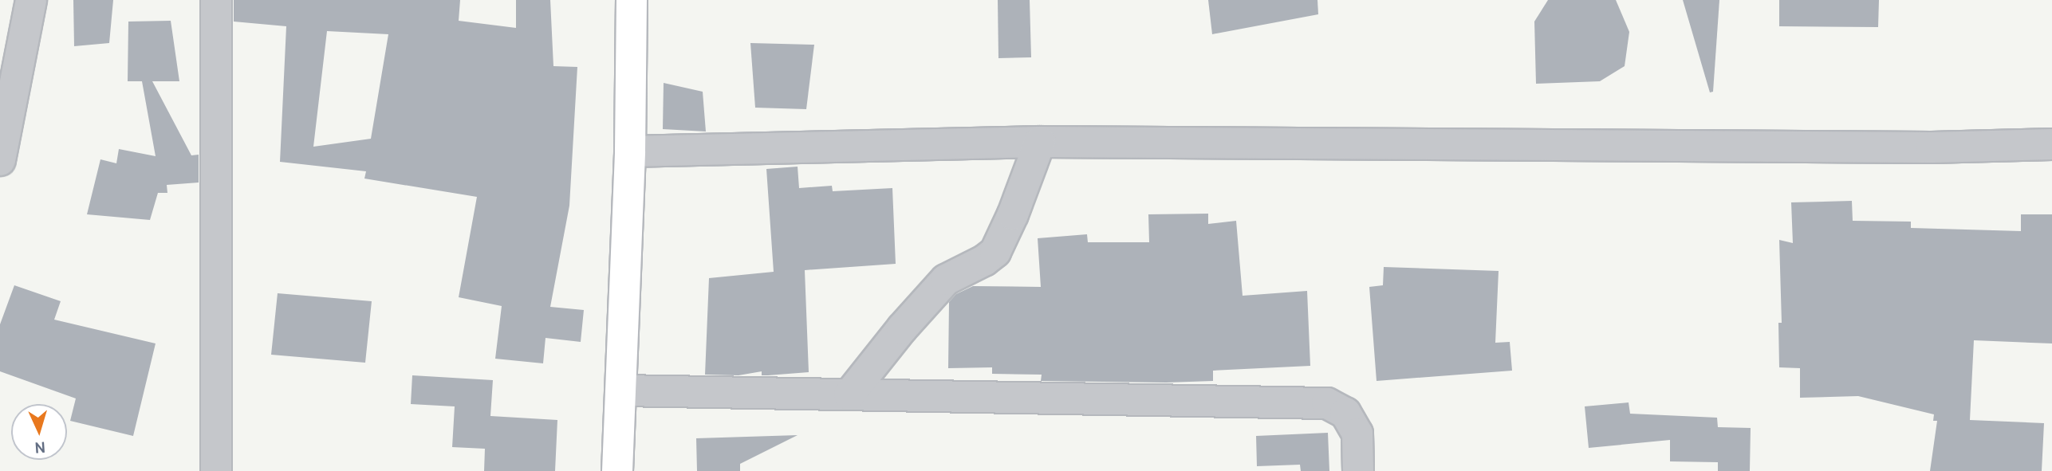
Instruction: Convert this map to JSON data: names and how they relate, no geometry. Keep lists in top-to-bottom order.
{
  "north": "bottom"
}
